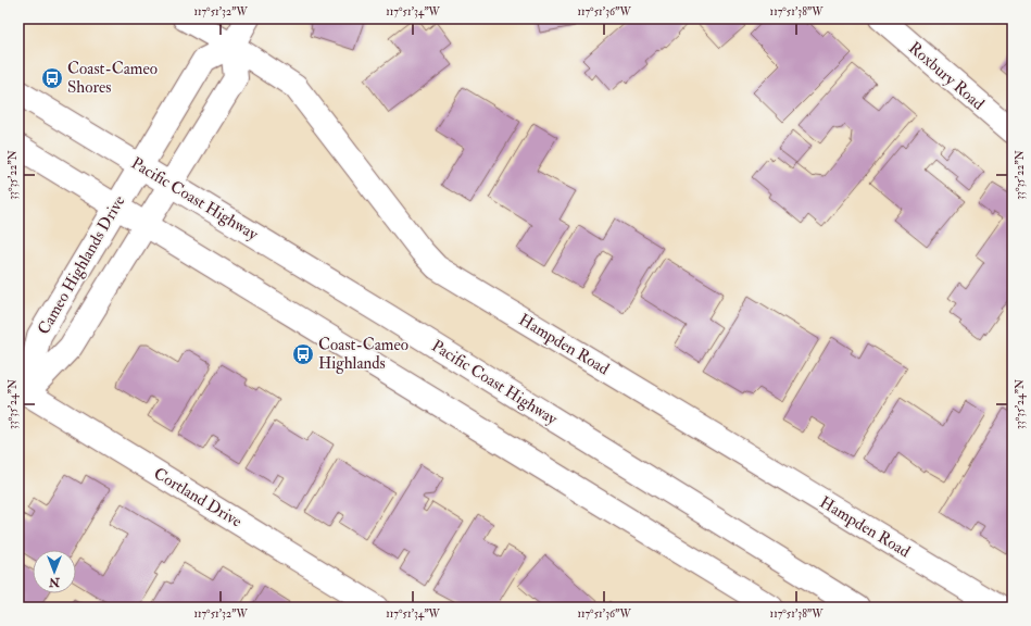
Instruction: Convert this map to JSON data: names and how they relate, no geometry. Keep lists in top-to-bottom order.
{
  "streets": {
    "main road": [
      "Roxbury Road",
      "Pacific Coast Highway",
      "Cameo Highlands Drive",
      "Hampden Road",
      "Cortland Drive"
    ]
  },
  "crossings": [
    ["Pacific Coast Highway", "Cameo Highlands Drive"],
    ["Cameo Highlands Drive", "Hampden Road"],
    ["Cameo Highlands Drive", "Cortland Drive"]
  ],
  "places": {
    "bus stop": ["Coast-Cameo Shores", "Coast-Cameo Highlands"]
  },
  "north": "bottom",
  "coordinates": [
    "117°51'32\"W",
    "117°51'34\"W",
    "117°51'36\"W",
    "117°51'38\"W",
    "33°35'22\"N",
    "33°35'24\"N"
  ]
}
